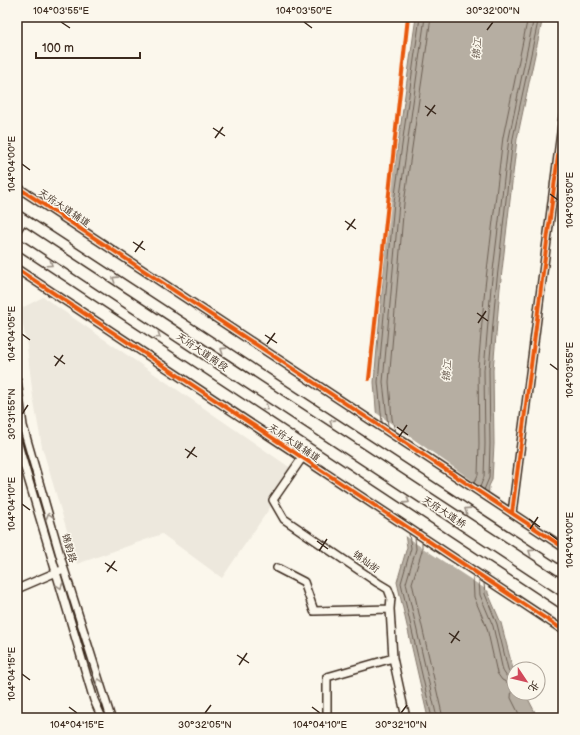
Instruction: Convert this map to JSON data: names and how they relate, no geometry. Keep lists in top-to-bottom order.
{
  "streets": {
    "main road": ["天府大道南段", "天府大道桥"],
    "street": ["天府大道辅道", "锦韵路", "锦灿街"]
  },
  "crossings": [
    ["天府大道辅道", "锦灿街"],
    ["天府大道南段", "天府大道桥"]
  ],
  "one_way": ["天府大道桥"],
  "water": ["锦江"],
  "scale_bar": "100 m",
  "north": "bottom right",
  "coordinates": [
    "104°03'55\"E",
    "104°03'50\"E",
    "30°32'00\"N",
    "104°04'00\"E",
    "104°04'05\"E",
    "30°31'55\"N",
    "104°04'10\"E",
    "104°04'15\"E",
    "30°32'05\"N",
    "30°32'10\"N"
  ]
}
